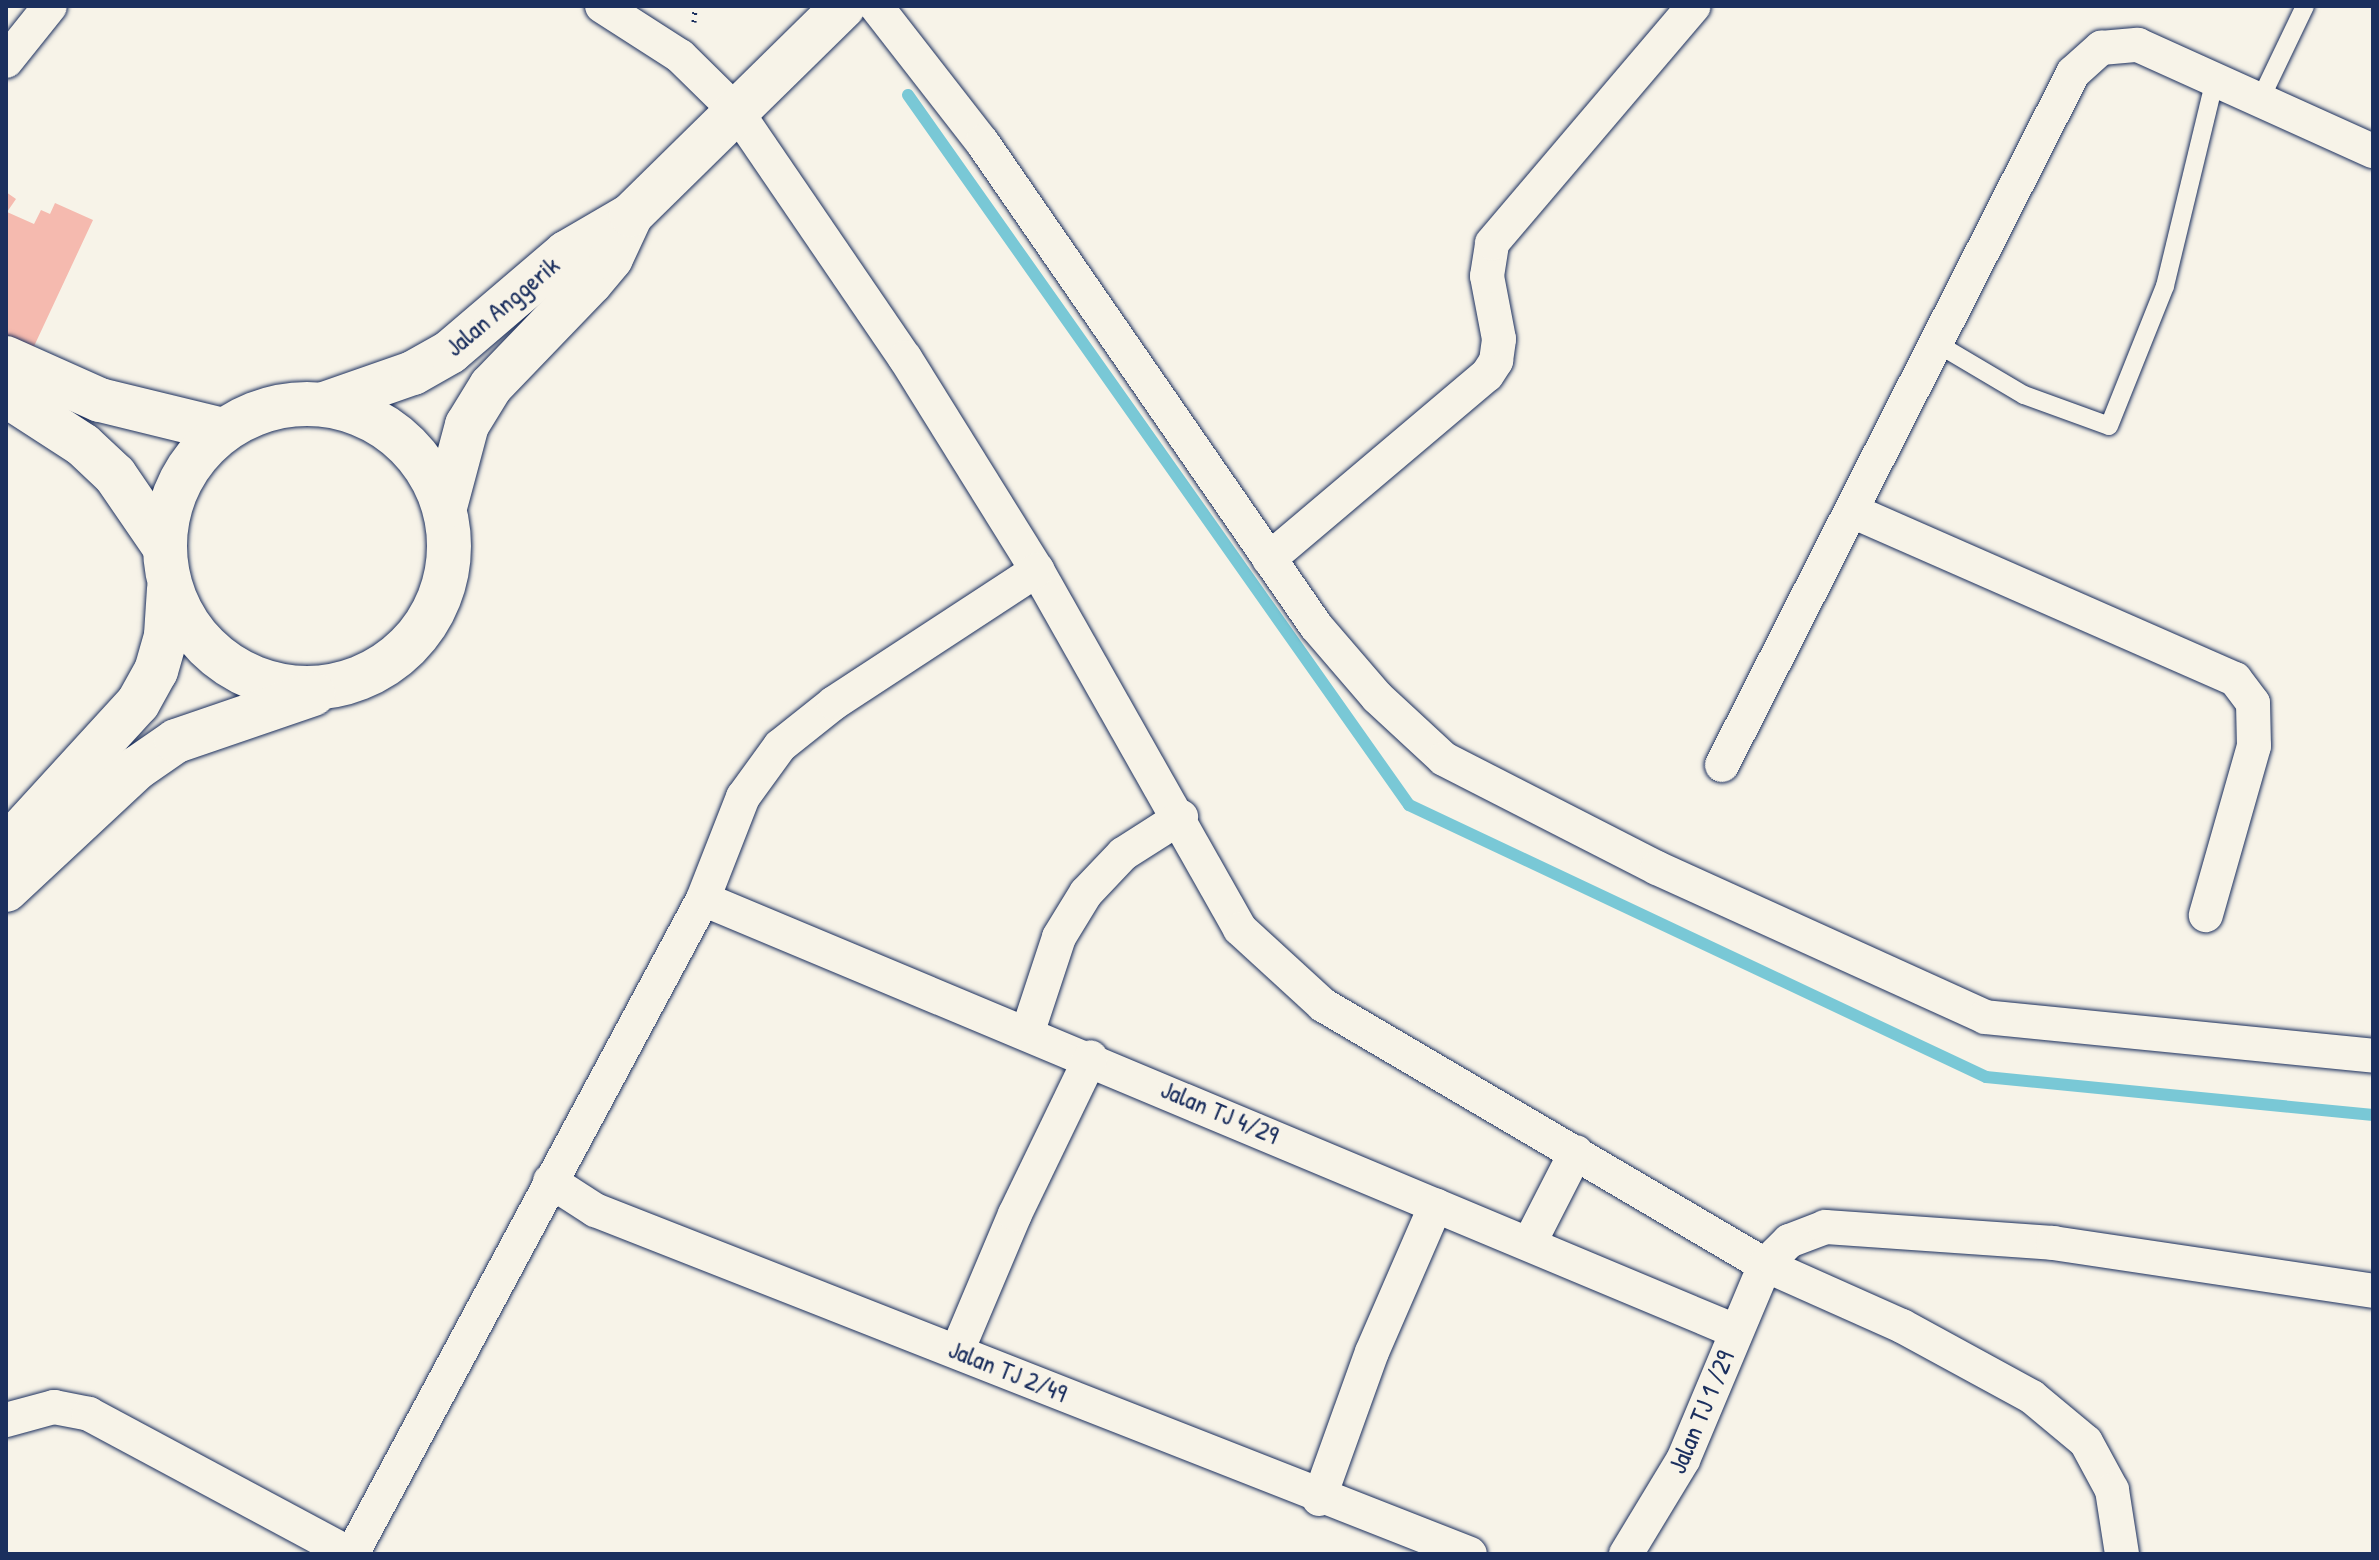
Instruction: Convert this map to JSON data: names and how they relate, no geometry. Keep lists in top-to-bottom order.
{
  "streets": {
    "main road": ["Jalan Anggerik"],
    "street": ["Jalan TJ 4/29", "Jalan TJ 2/49", "Jalan TJ 1 /29"]
  },
  "crossings": [
    ["Jalan TJ 4/29", "Jalan TJ 1 /29"]
  ]
}
